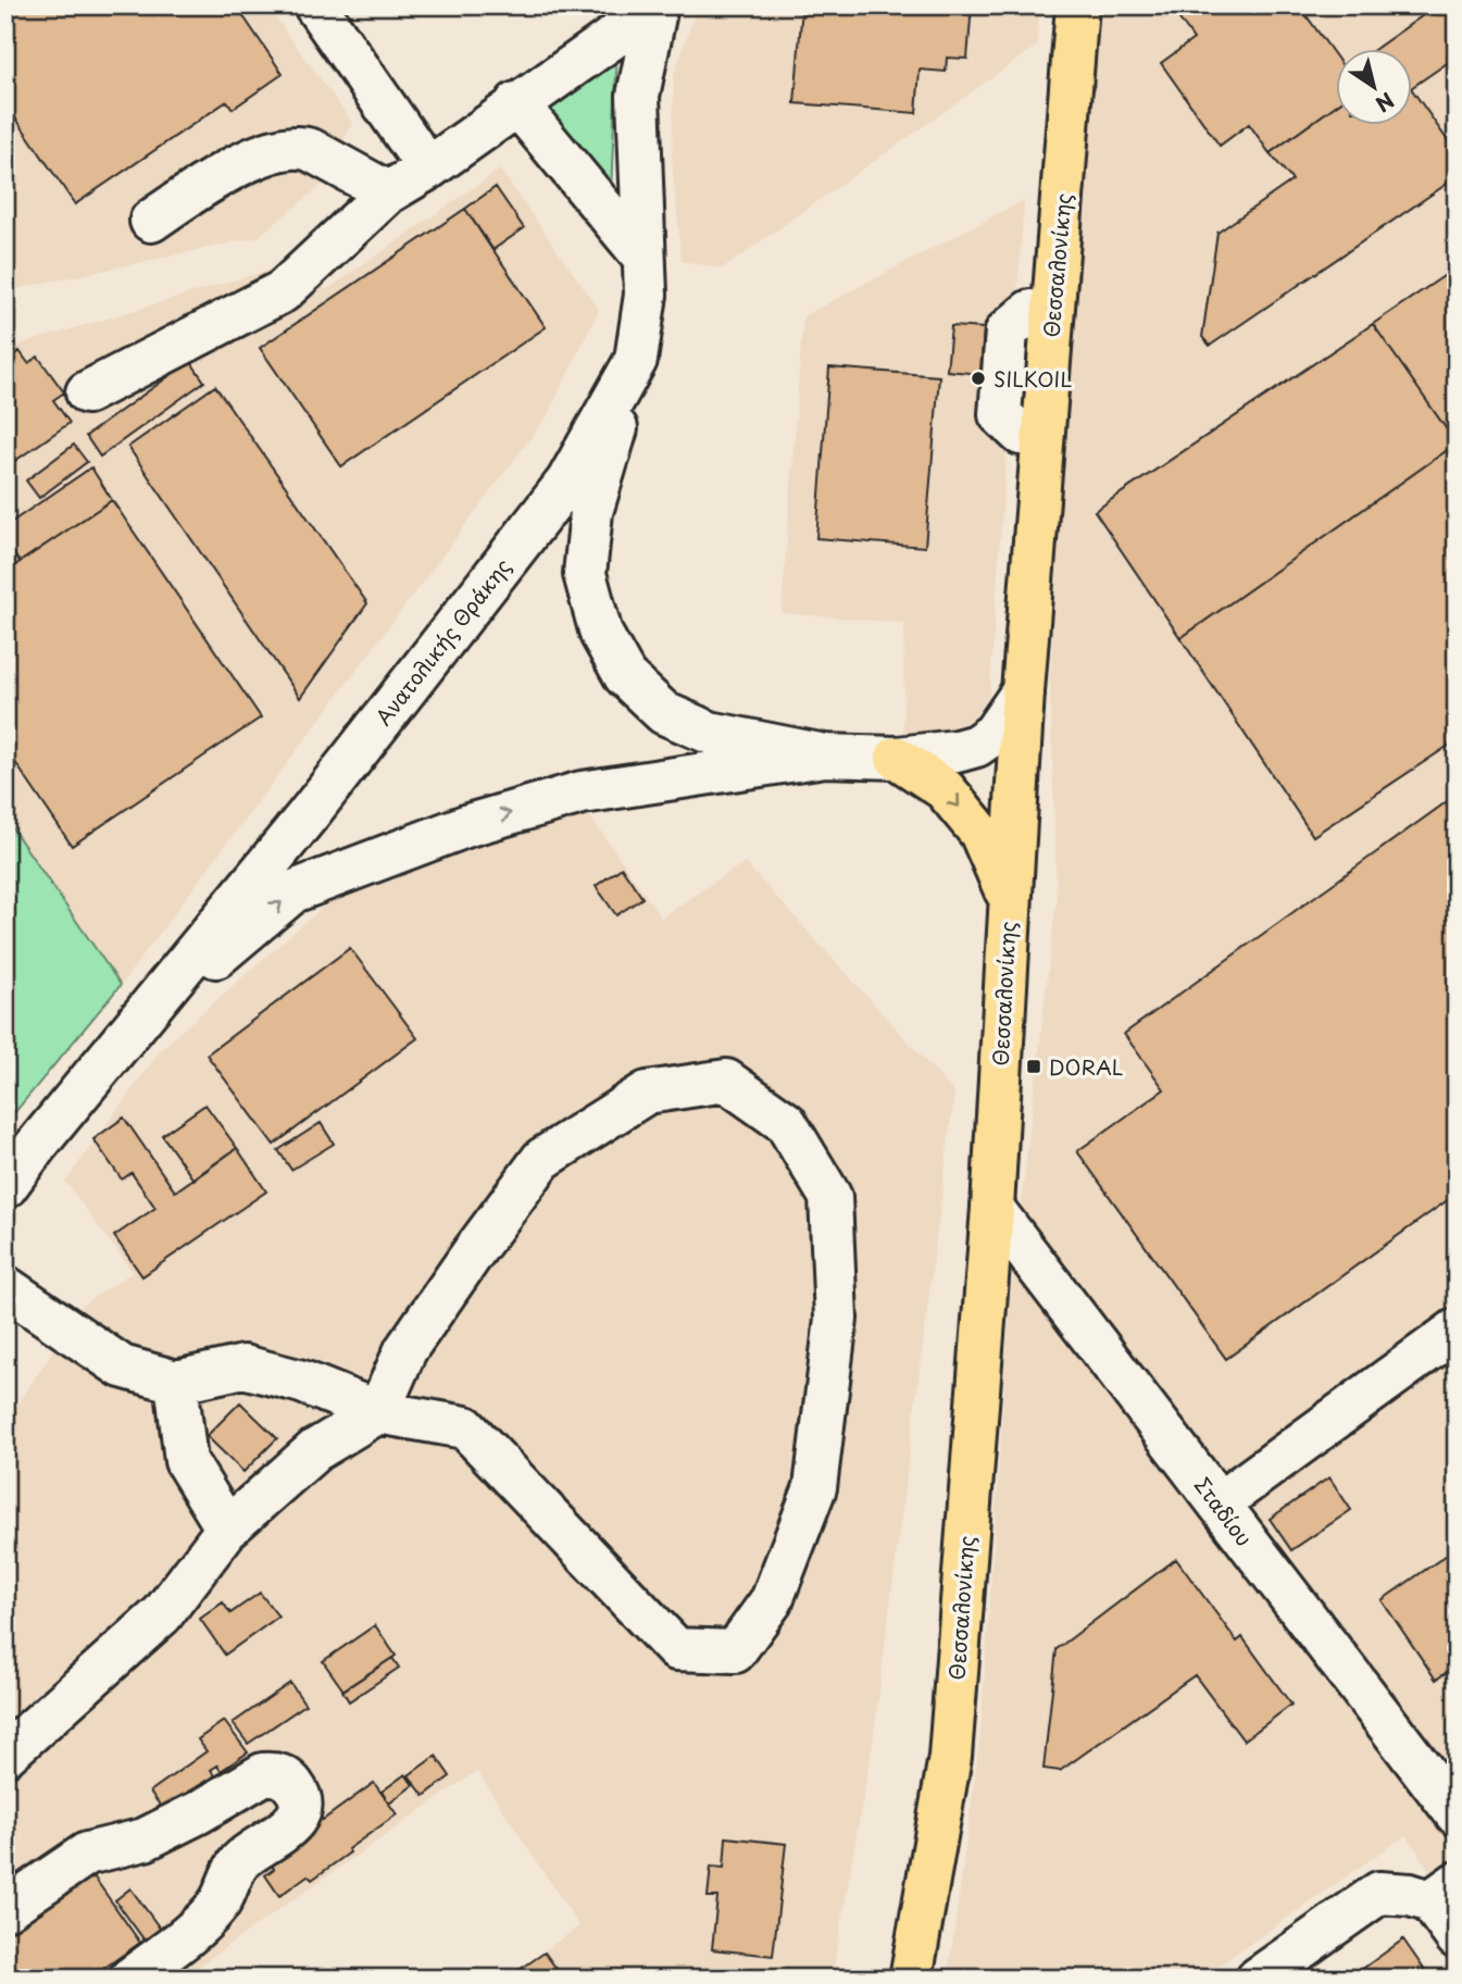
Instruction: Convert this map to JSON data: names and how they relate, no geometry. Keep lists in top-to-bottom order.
{
  "streets": {
    "main road": ["Θεσσαλονίκης"],
    "street": ["Ανατολικής Θράκης", "Σταδίου"]
  },
  "crossings": [
    ["Θεσσαλονίκης", "Σταδίου"]
  ],
  "places": {
    "other": ["SILKOIL"],
    "transit": ["DORAL"]
  },
  "north": "bottom right"
}
